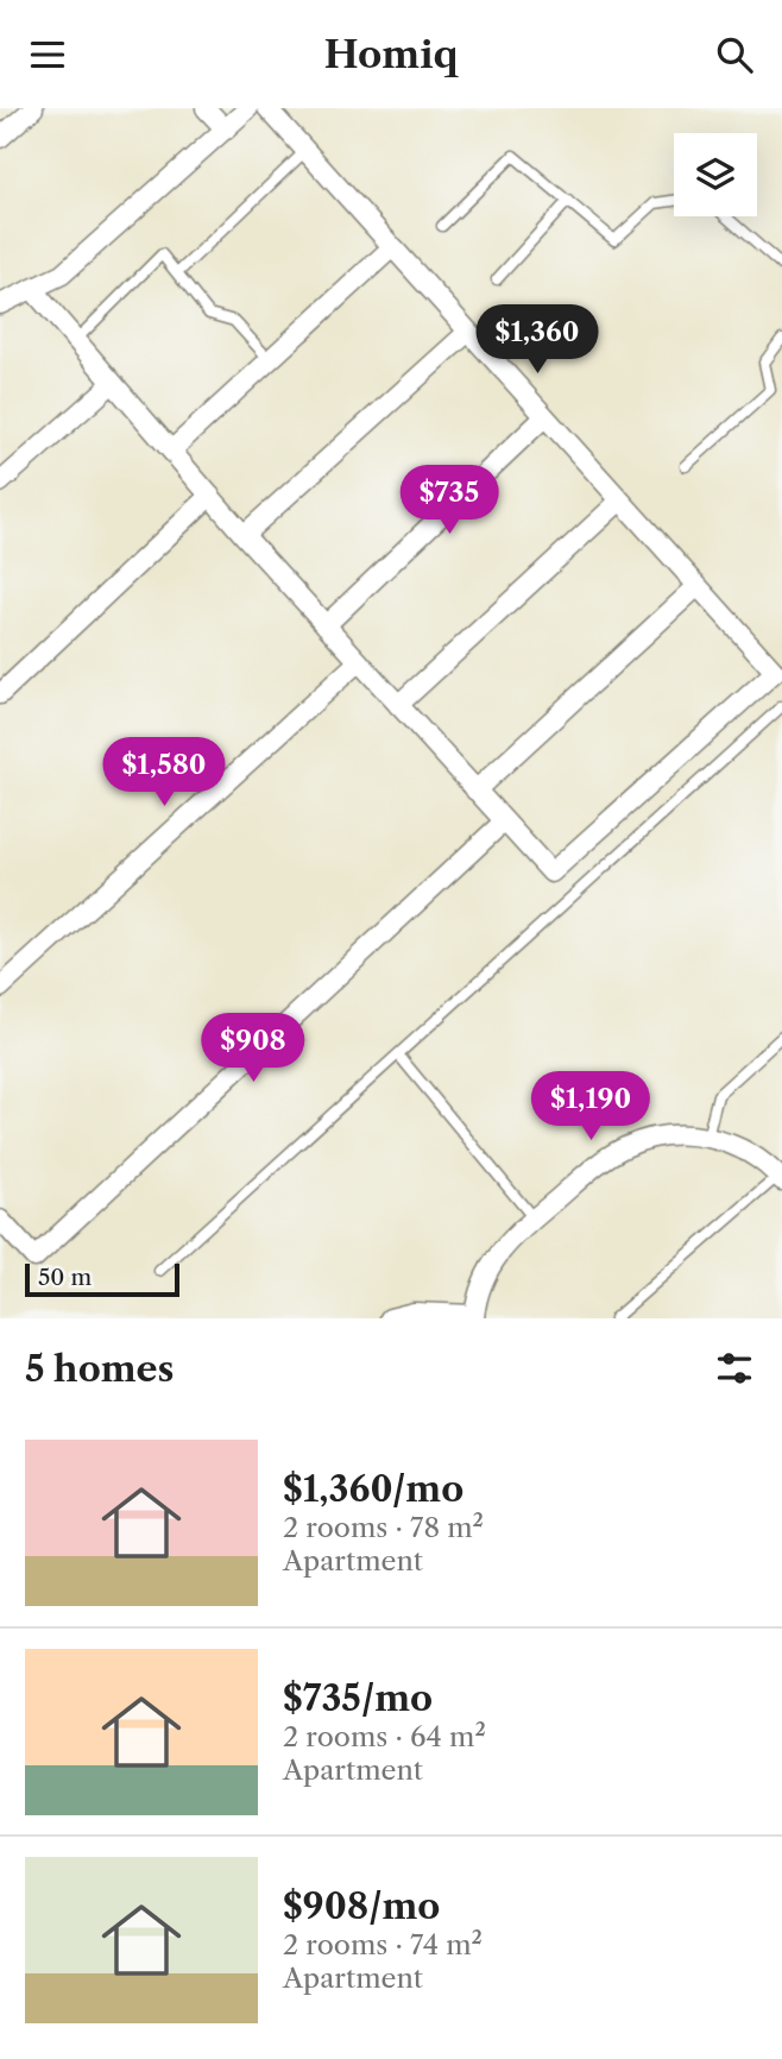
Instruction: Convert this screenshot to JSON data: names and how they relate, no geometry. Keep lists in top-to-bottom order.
{
  "scale_bar": "50 m",
  "page": {
    "header": "Homiq",
    "price": [
      "$1,360",
      "$735",
      "$1,580",
      "$908",
      "$1,190"
    ],
    "scale": "50 m",
    "heading": "5 homes",
    "list": [
      {
        "name": "$1,360/mo",
        "note": "2 rooms · 78 m² · Apartment"
      },
      {
        "name": "$735/mo",
        "note": "2 rooms · 64 m² · Apartment"
      },
      {
        "name": "$908/mo",
        "note": "2 rooms · 74 m² · Apartment"
      }
    ]
  }
}
